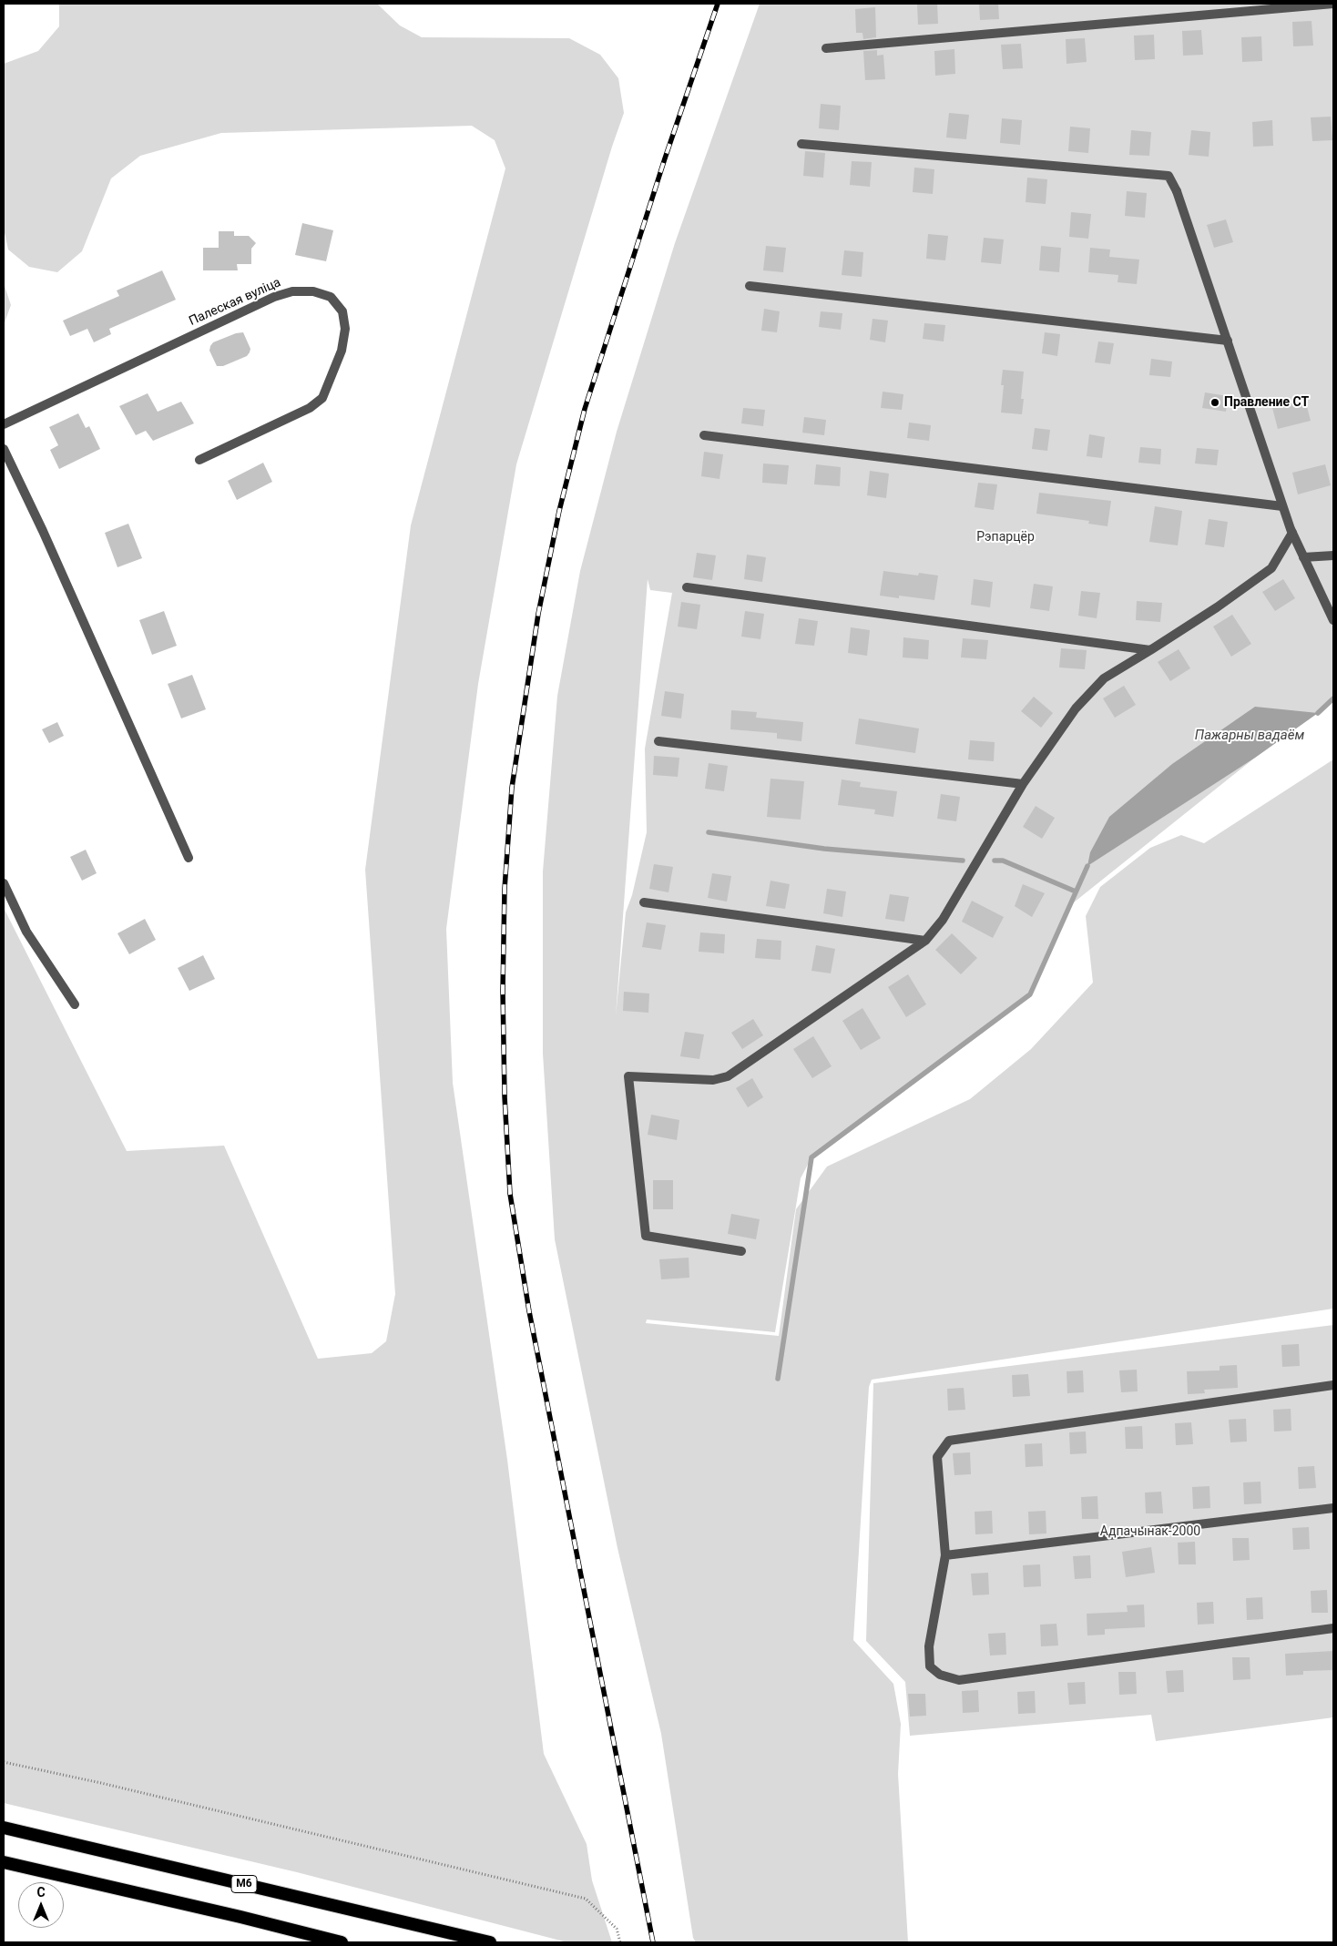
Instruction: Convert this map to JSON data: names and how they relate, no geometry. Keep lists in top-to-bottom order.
{
  "streets": {
    "highway": ["М6"],
    "street": ["Палеская вуліца"]
  },
  "water": ["Пажарны вадаём"],
  "parks": ["Рэпарцёр", "Адпачынак-2000"],
  "places": ["Правление СТ"],
  "north": "top"
}
